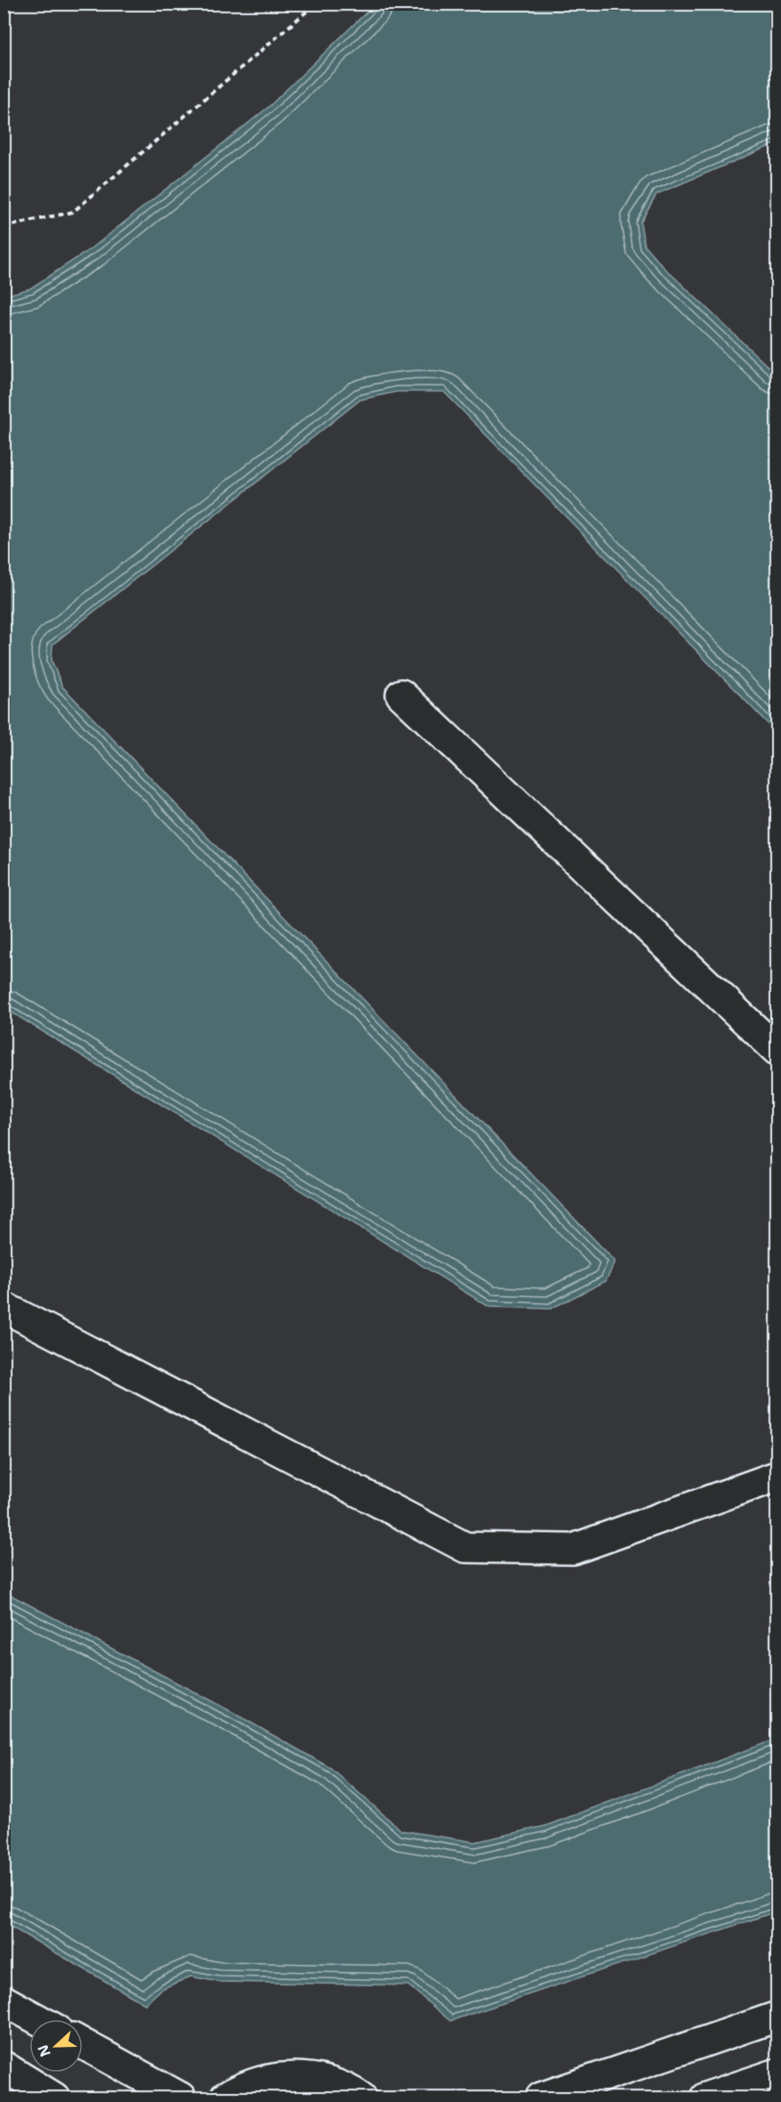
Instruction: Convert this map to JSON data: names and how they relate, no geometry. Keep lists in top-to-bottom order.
{
  "north": "left"
}
